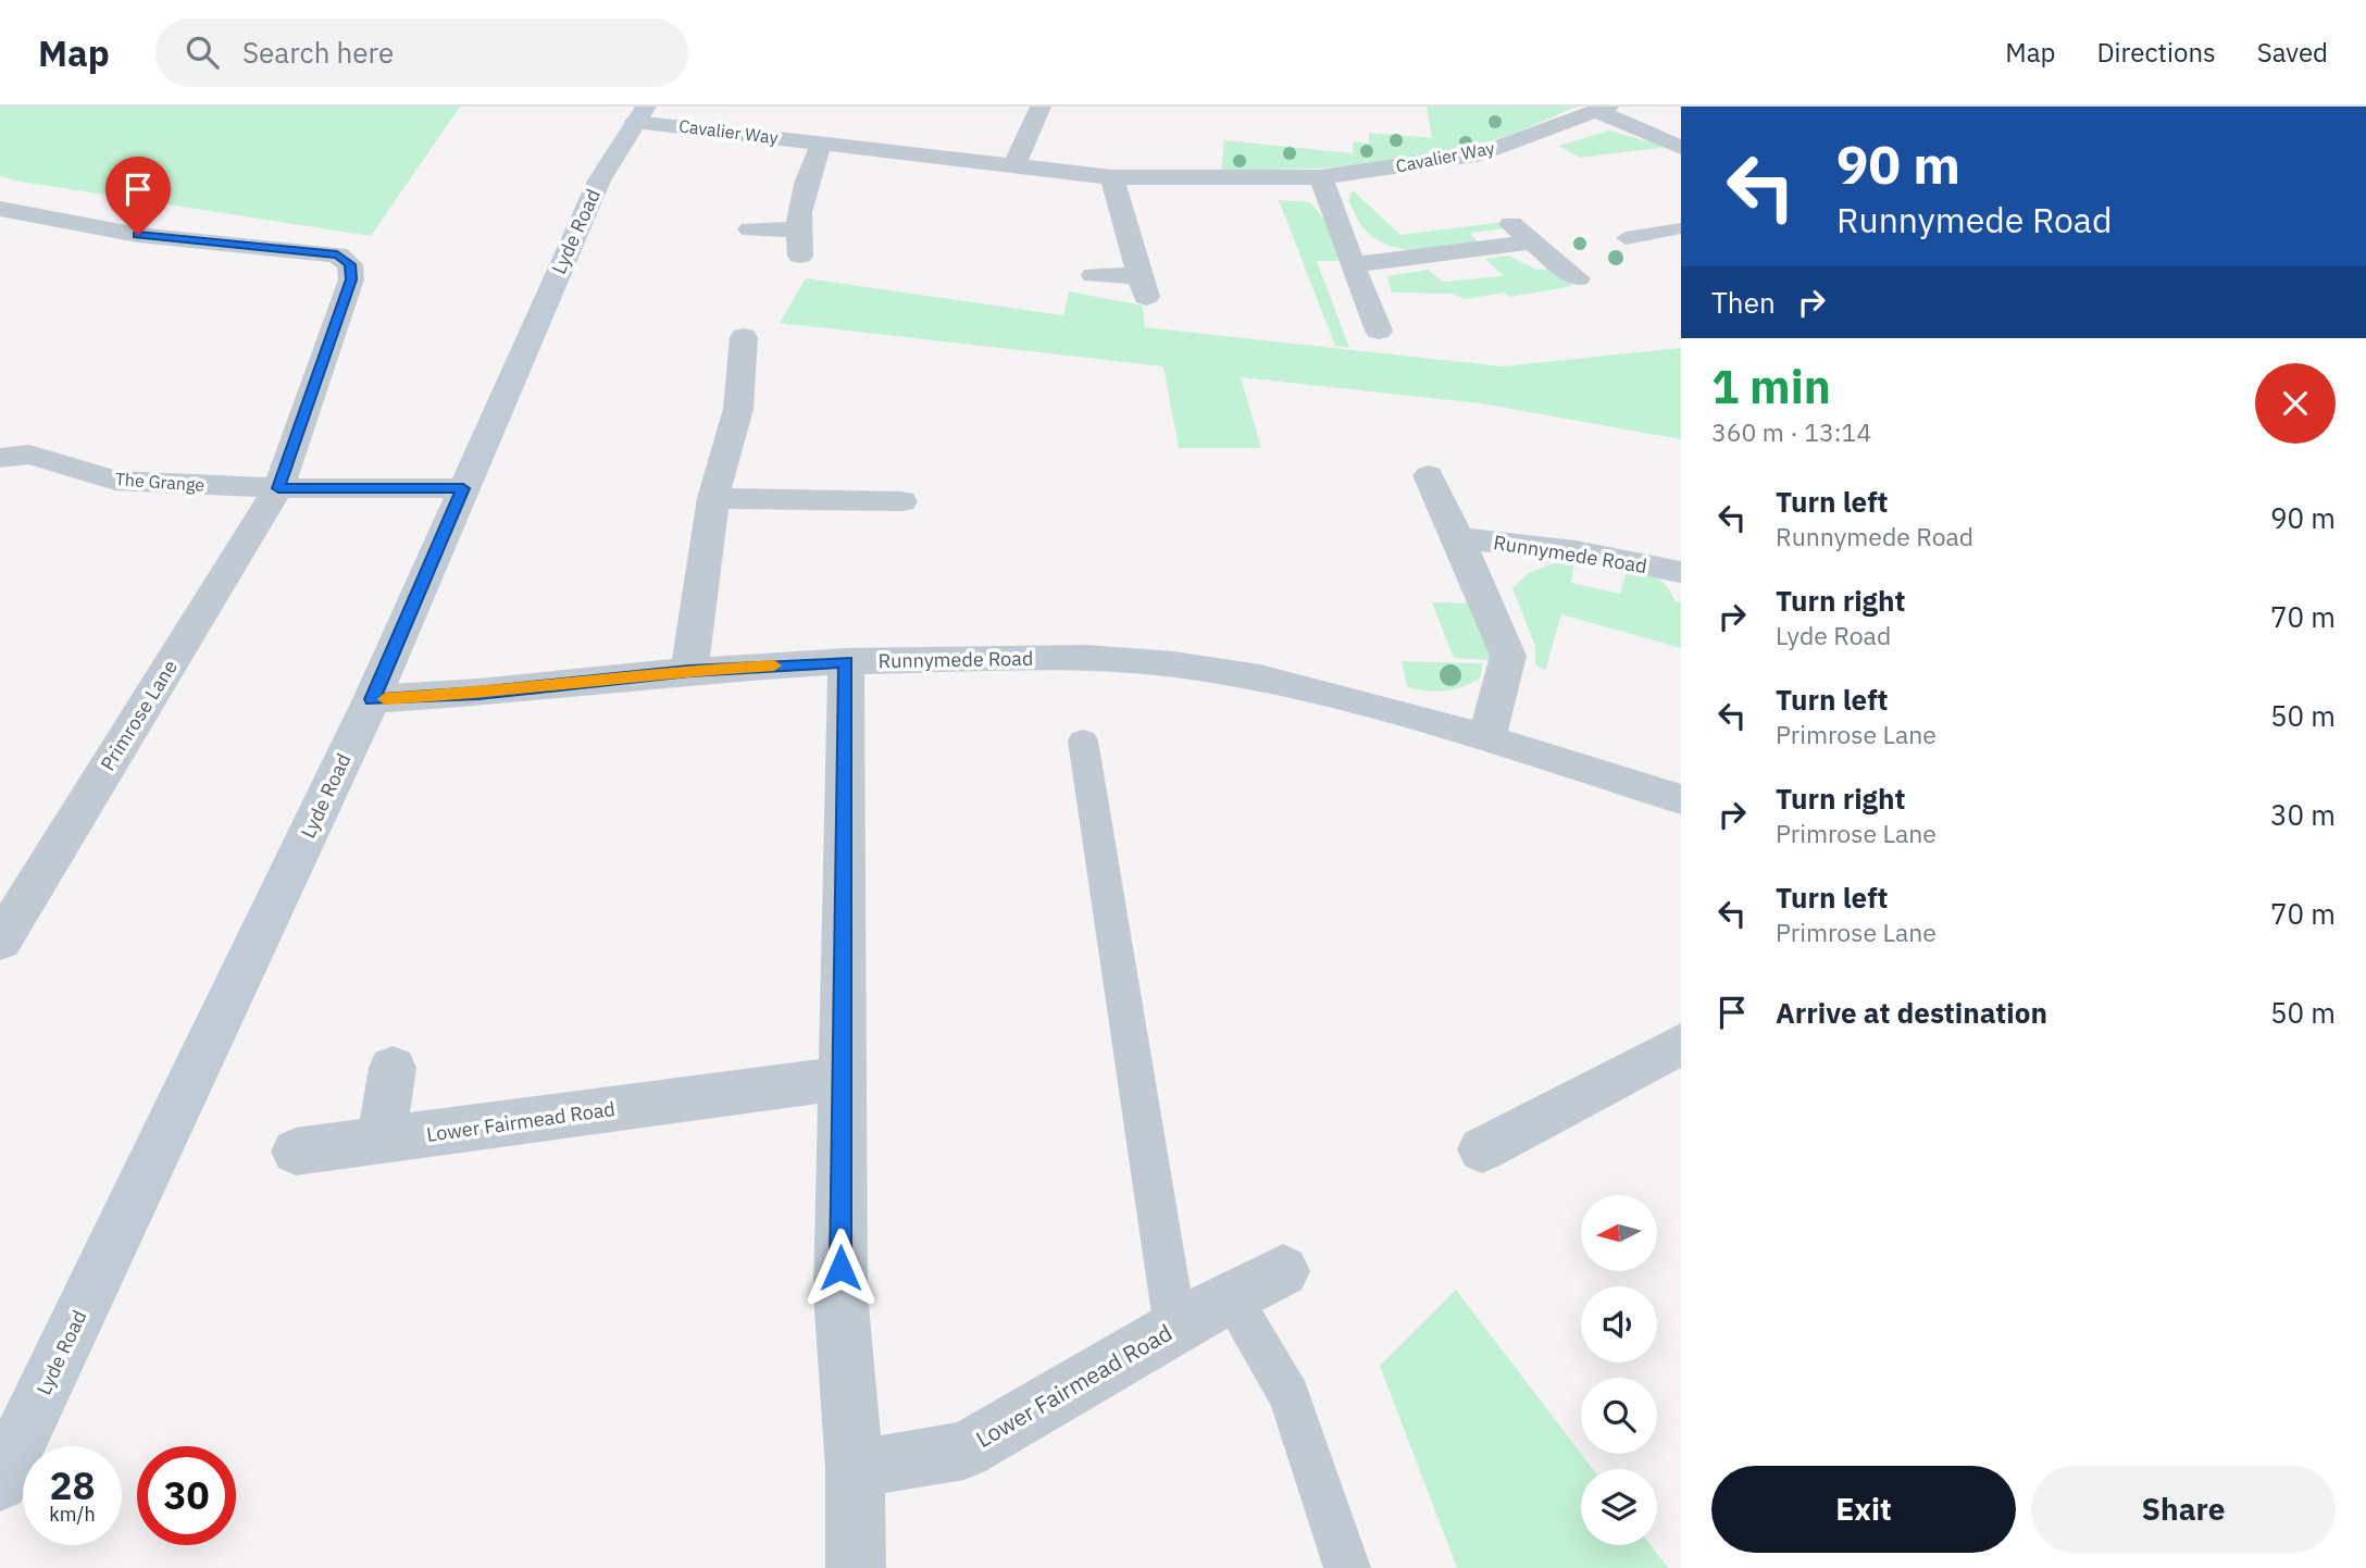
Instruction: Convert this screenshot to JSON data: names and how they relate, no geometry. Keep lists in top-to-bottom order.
{
  "streets": {
    "street": [
      "Cavalier Way",
      "Lyde Road",
      "The Grange",
      "Runnymede Road",
      "Primrose Lane",
      "Lower Fairmead Road"
    ]
  },
  "crossings": [
    ["Cavalier Way", "Lyde Road"],
    ["Lyde Road", "Runnymede Road"],
    ["The Grange", "Primrose Lane"]
  ],
  "north": "left",
  "page": {
    "header": "Map",
    "search": "Search here",
    "nav": ["Map", "Directions", "Saved"],
    "turn": ["90 m", "Runnymede Road"],
    "then": "Then",
    "heading": ["1 min", "360 m · 13:14"],
    "list": [
      {
        "name": "Turn left",
        "note": "Runnymede Road",
        "value": "90 m"
      },
      {
        "name": "Turn right",
        "note": "Lyde Road",
        "value": "70 m"
      },
      {
        "name": "Turn left",
        "note": "Primrose Lane",
        "value": "50 m"
      },
      {
        "name": "Turn right",
        "note": "Primrose Lane",
        "value": "30 m"
      },
      {
        "name": "Turn left",
        "note": "Primrose Lane",
        "value": "70 m"
      },
      {
        "name": "Arrive at destination",
        "value": "50 m"
      }
    ],
    "speed": "28 km/h",
    "limit": "30",
    "buttons": ["Exit", "Share"]
  }
}
